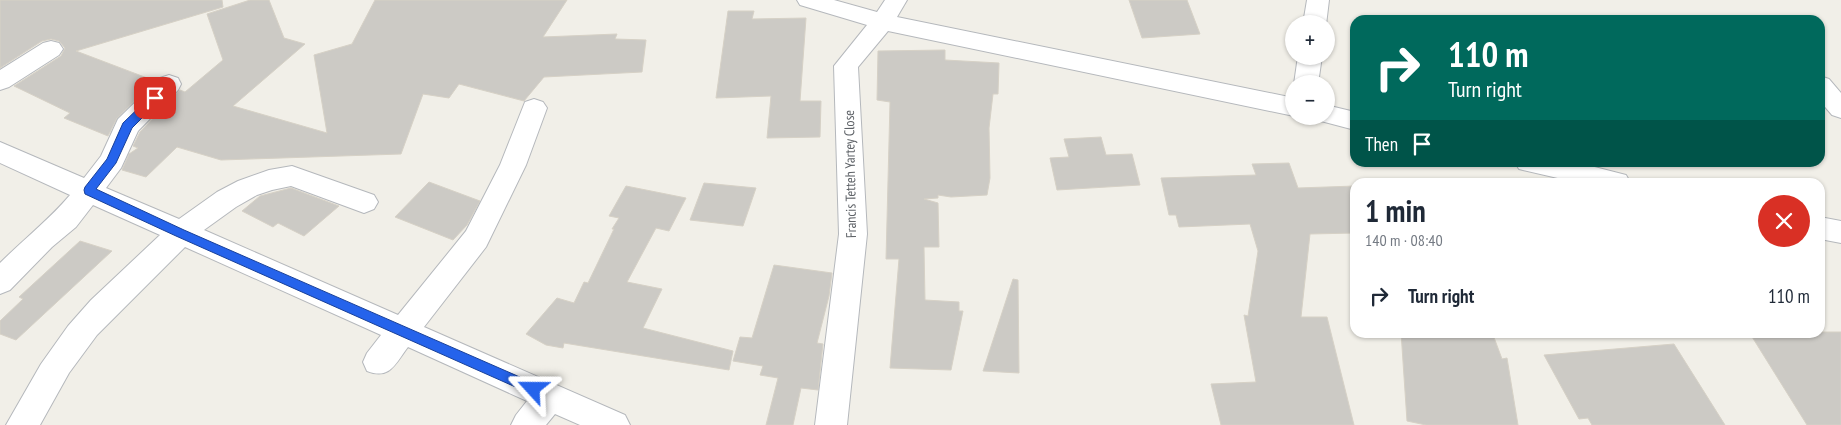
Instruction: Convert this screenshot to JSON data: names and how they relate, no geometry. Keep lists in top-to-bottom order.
{
  "streets": {
    "street": ["Francis Tetteh Yartey Close"]
  },
  "page": {
    "map_buttons": ["+", "−"],
    "turn": ["110 m", "Turn right"],
    "then": "Then",
    "heading": ["1 min", "140 m · 08:40"],
    "list": [
      {
        "name": "Turn right",
        "value": "110 m"
      }
    ]
  }
}
